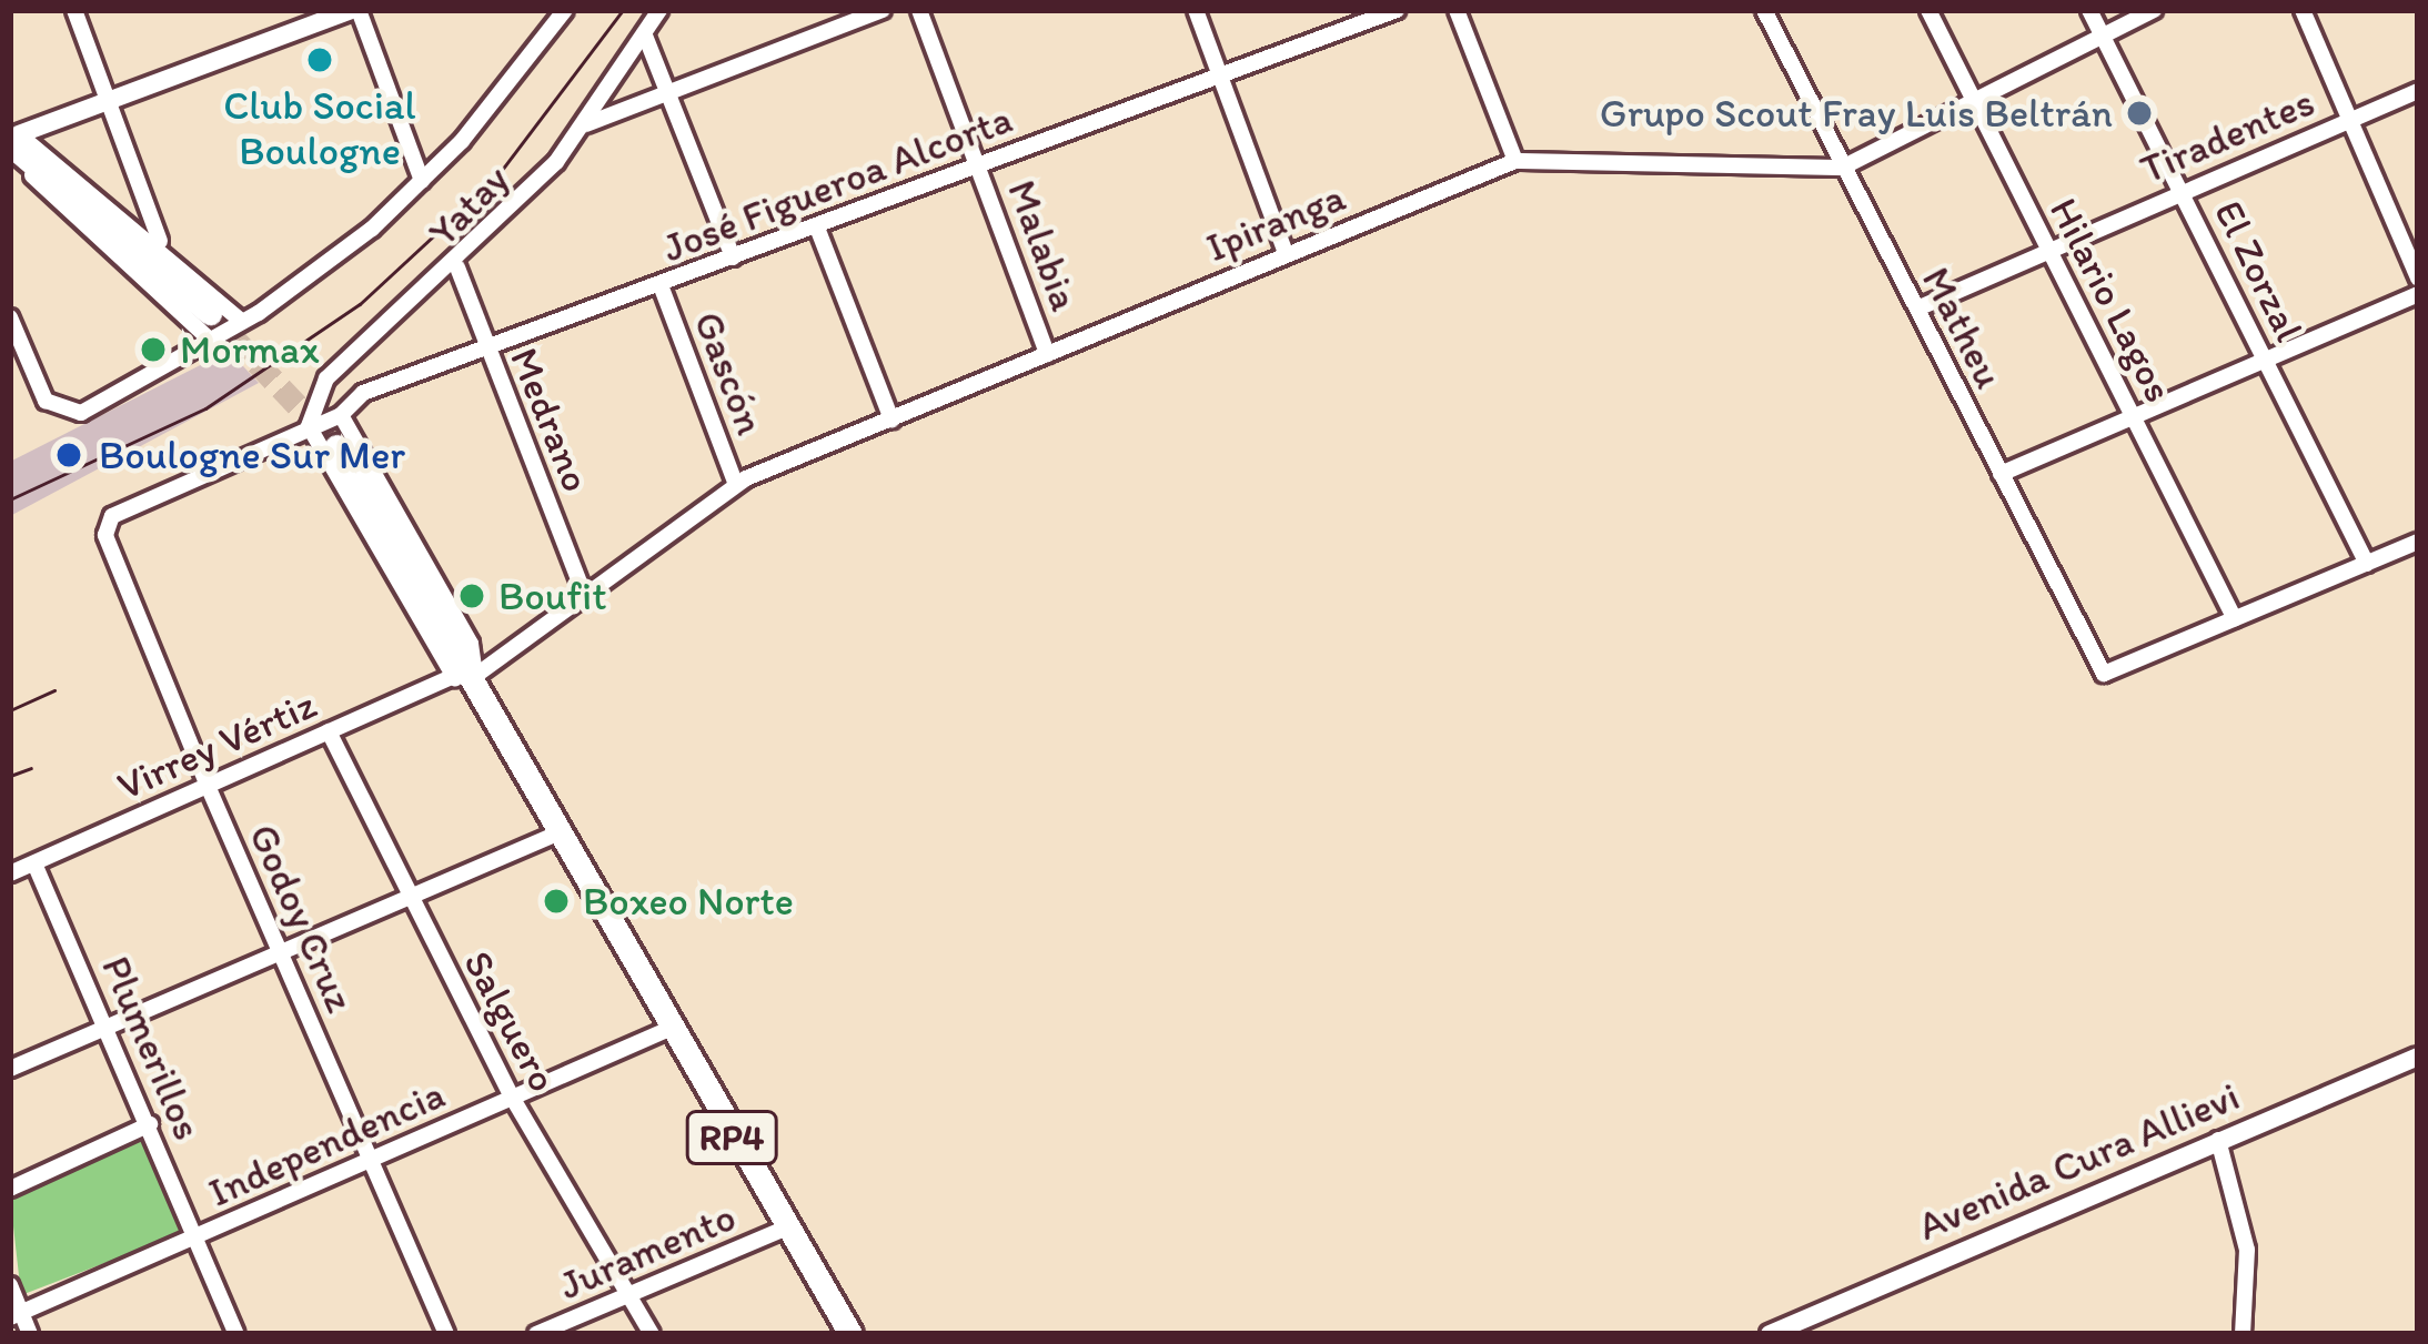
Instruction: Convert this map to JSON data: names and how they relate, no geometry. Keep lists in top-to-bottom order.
{
  "streets": {
    "main road": ["RP4"],
    "street": [
      "Tiradentes",
      "José Figueroa Alcorta",
      "Yatay",
      "Ipiranga",
      "Malabia",
      "El Zorzal",
      "Hilario Lagos",
      "Matheu",
      "Gascón",
      "Medrano",
      "Virrey Vértiz",
      "Godoy Cruz",
      "Salguero",
      "Plumerillos",
      "Independencia",
      "Avenida Cura Allievi",
      "Juramento"
    ]
  },
  "crossings": [
    ["Tiradentes", "El Zorzal"],
    ["Tiradentes", "Hilario Lagos"],
    ["Tiradentes", "Matheu"],
    ["José Figueroa Alcorta", "Yatay"],
    ["José Figueroa Alcorta", "Malabia"],
    ["José Figueroa Alcorta", "Gascón"],
    ["José Figueroa Alcorta", "Medrano"],
    ["José Figueroa Alcorta", "Godoy Cruz"],
    ["Yatay", "Gascón"],
    ["Yatay", "Medrano"],
    ["Ipiranga", "Malabia"],
    ["Ipiranga", "El Zorzal"],
    ["Ipiranga", "Hilario Lagos"],
    ["Ipiranga", "Matheu"],
    ["Ipiranga", "Gascón"],
    ["Ipiranga", "Medrano"],
    ["Ipiranga", "Virrey Vértiz"],
    ["Ipiranga", "RP4"],
    ["Hilario Lagos", "Matheu"],
    ["Virrey Vértiz", "Godoy Cruz"],
    ["Virrey Vértiz", "Salguero"],
    ["Virrey Vértiz", "Plumerillos"],
    ["Virrey Vértiz", "RP4"],
    ["Godoy Cruz", "Independencia"],
    ["Salguero", "Independencia"],
    ["Salguero", "Juramento"],
    ["Plumerillos", "Independencia"],
    ["RP4", "Independencia"],
    ["RP4", "Juramento"]
  ],
  "places": [
    "Club Social Boulogne",
    "Grupo Scout Fray Luis Beltrán",
    "Mormax",
    "Boulogne Sur Mer",
    "Boufit",
    "Boxeo Norte"
  ]
}
